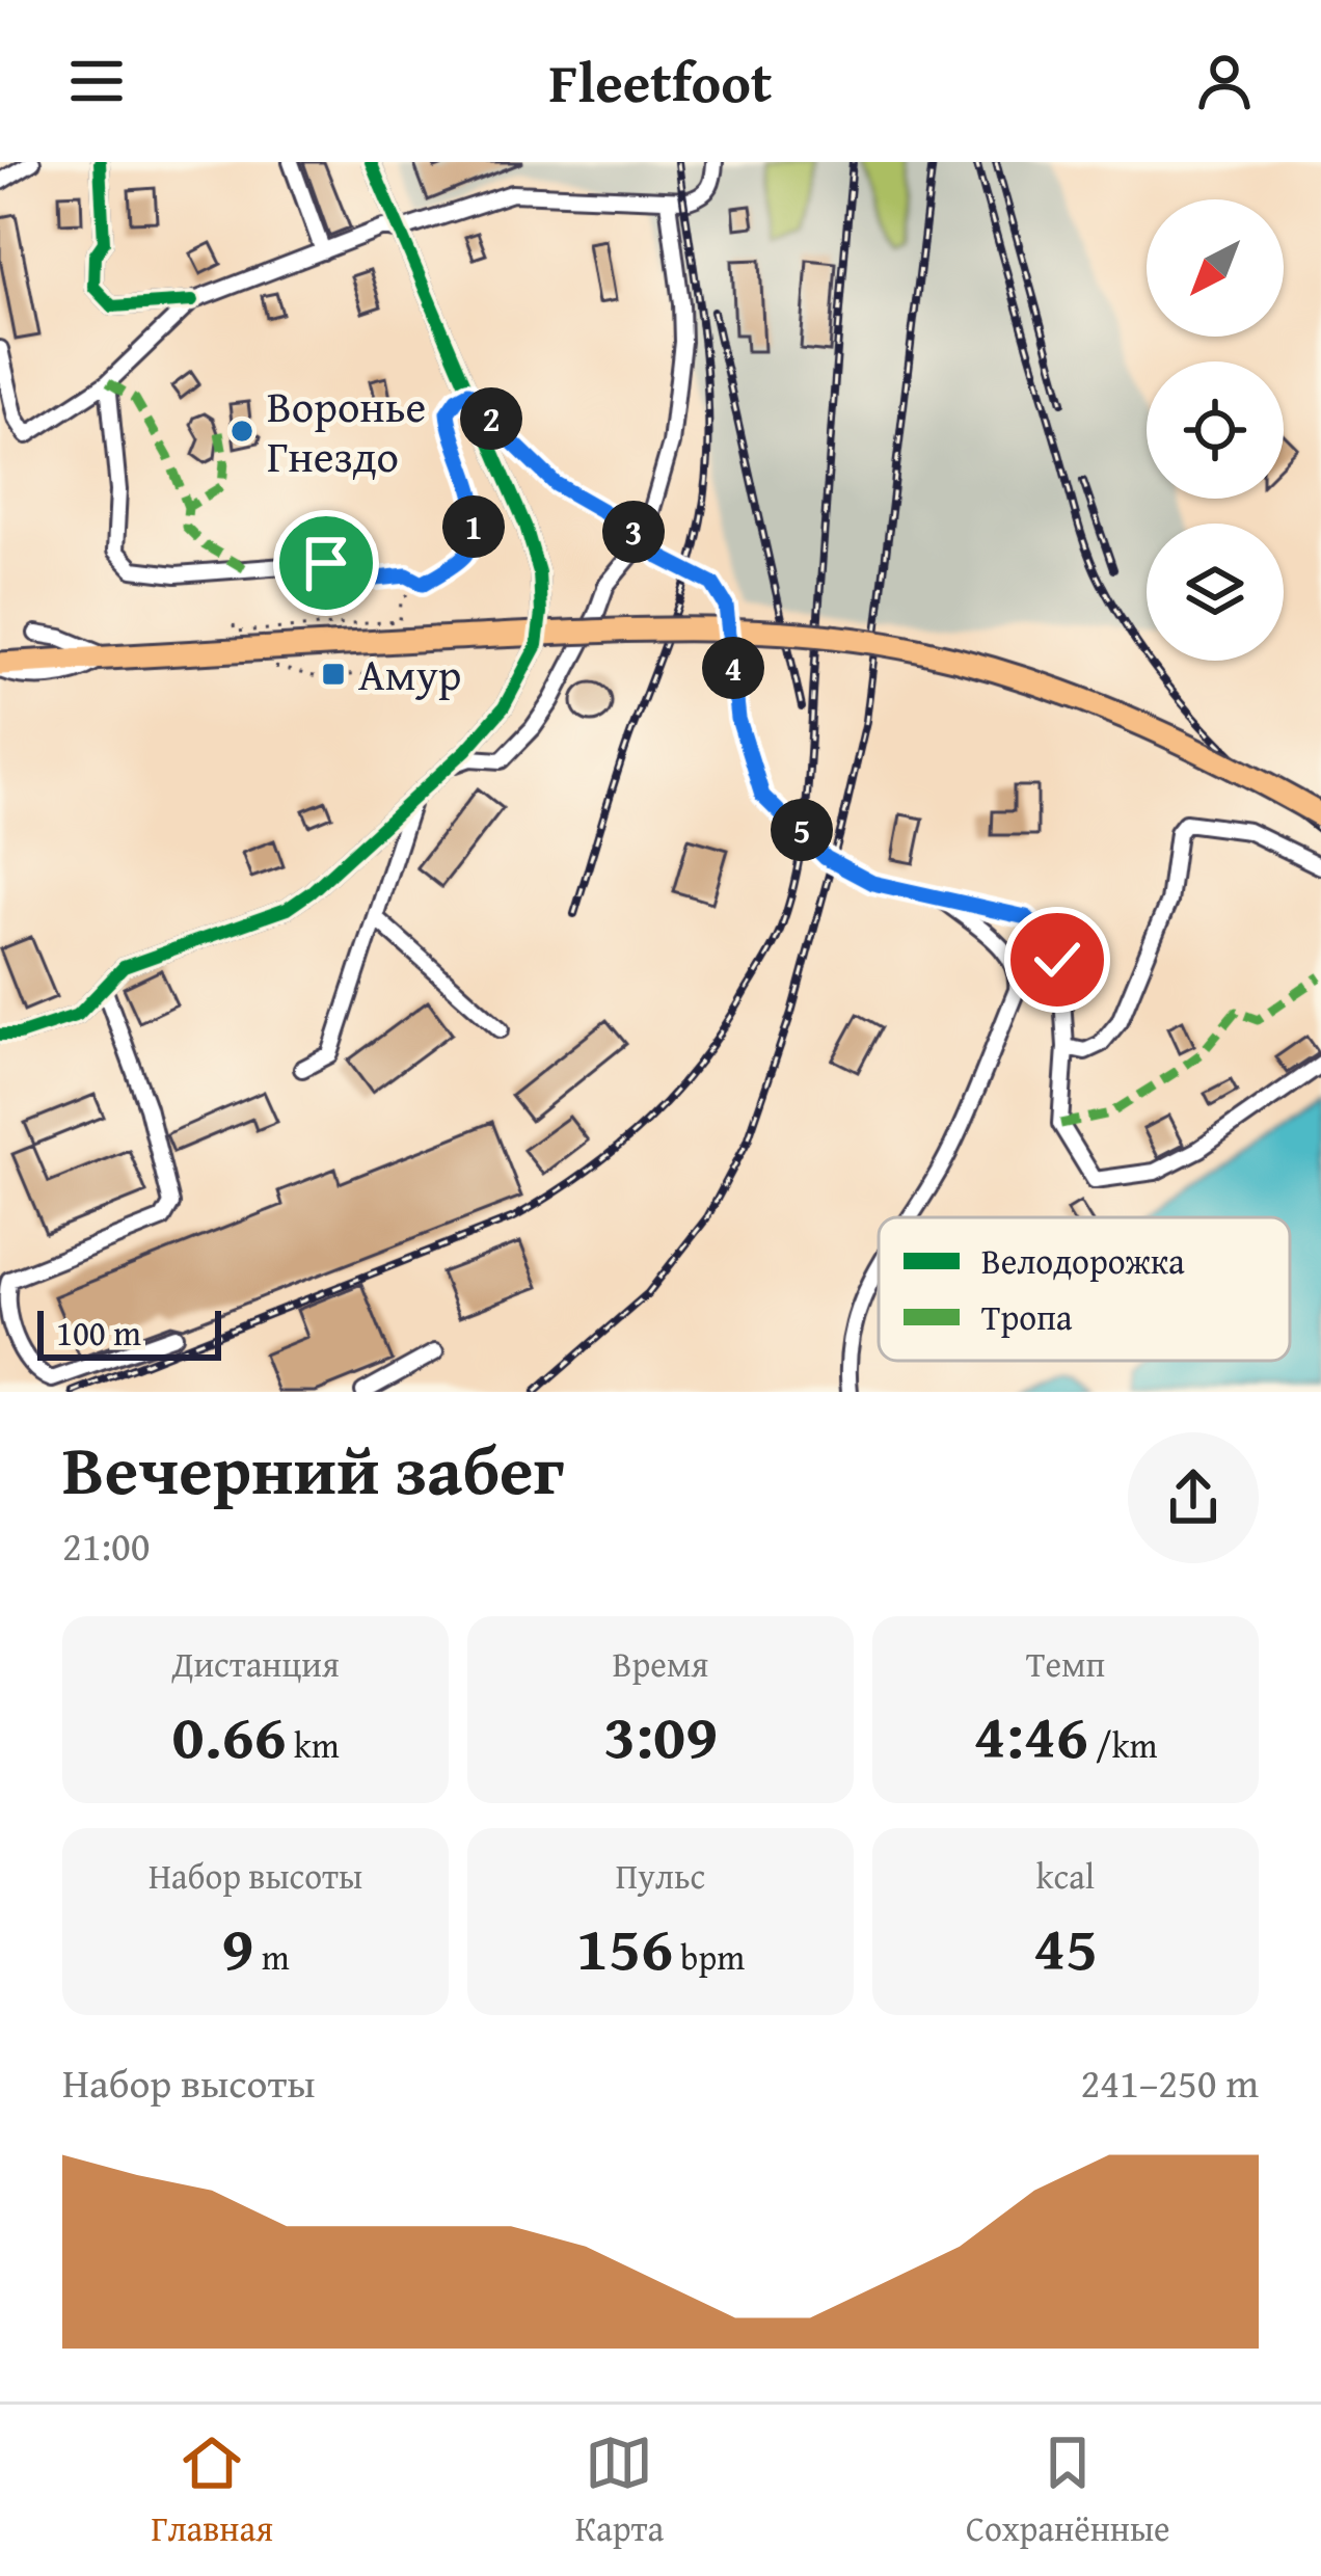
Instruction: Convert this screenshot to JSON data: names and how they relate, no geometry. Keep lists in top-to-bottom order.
{
  "places": {
    "other": ["Воронье Гнездо"],
    "transit": ["Амур"]
  },
  "legend": ["Велодорожка", "Тропа"],
  "scale_bar": "100 m",
  "north": "bottom left",
  "page": {
    "header": "Fleetfoot",
    "pins": [
      "2",
      "1",
      "3",
      "4",
      "5"
    ],
    "scale": "100 m",
    "heading": ["Вечерний забег", "21:00"],
    "stats": [
      ["Дистанция", "0.66 km"],
      ["Время", "3:09"],
      ["Темп", "4:46 /km"],
      ["Набор высоты", "9 m"],
      ["Пульс", "156 bpm"],
      ["kcal", "45"]
    ],
    "chart": ["Набор высоты", "241–250 m"],
    "tabs": ["Главная", "Карта", "Сохранённые"]
  }
}
